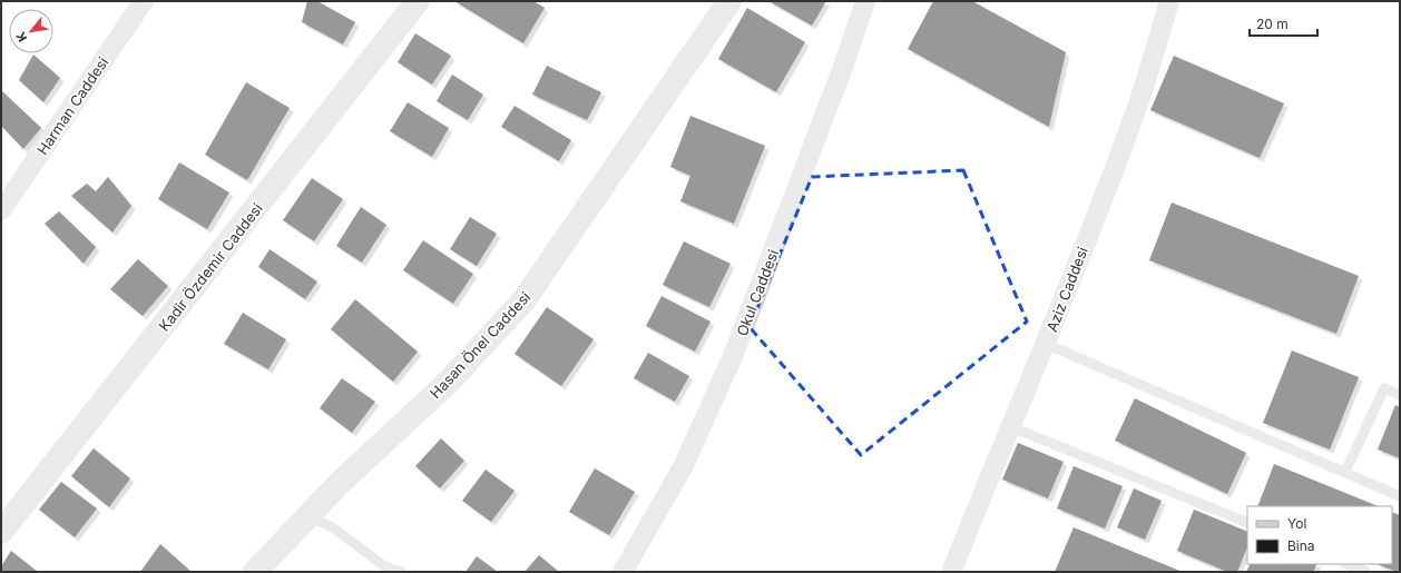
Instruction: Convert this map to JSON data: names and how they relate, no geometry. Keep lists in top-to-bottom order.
{
  "streets": {
    "street": [
      "Harman Caddesi",
      "Kadir Özdemir Caddesi",
      "Aziz Caddesi",
      "Okul Caddesi",
      "Hasan Önel Caddesi"
    ]
  },
  "legend": ["Yol", "Bina"],
  "scale_bar": "20 m",
  "north": "bottom left"
}
